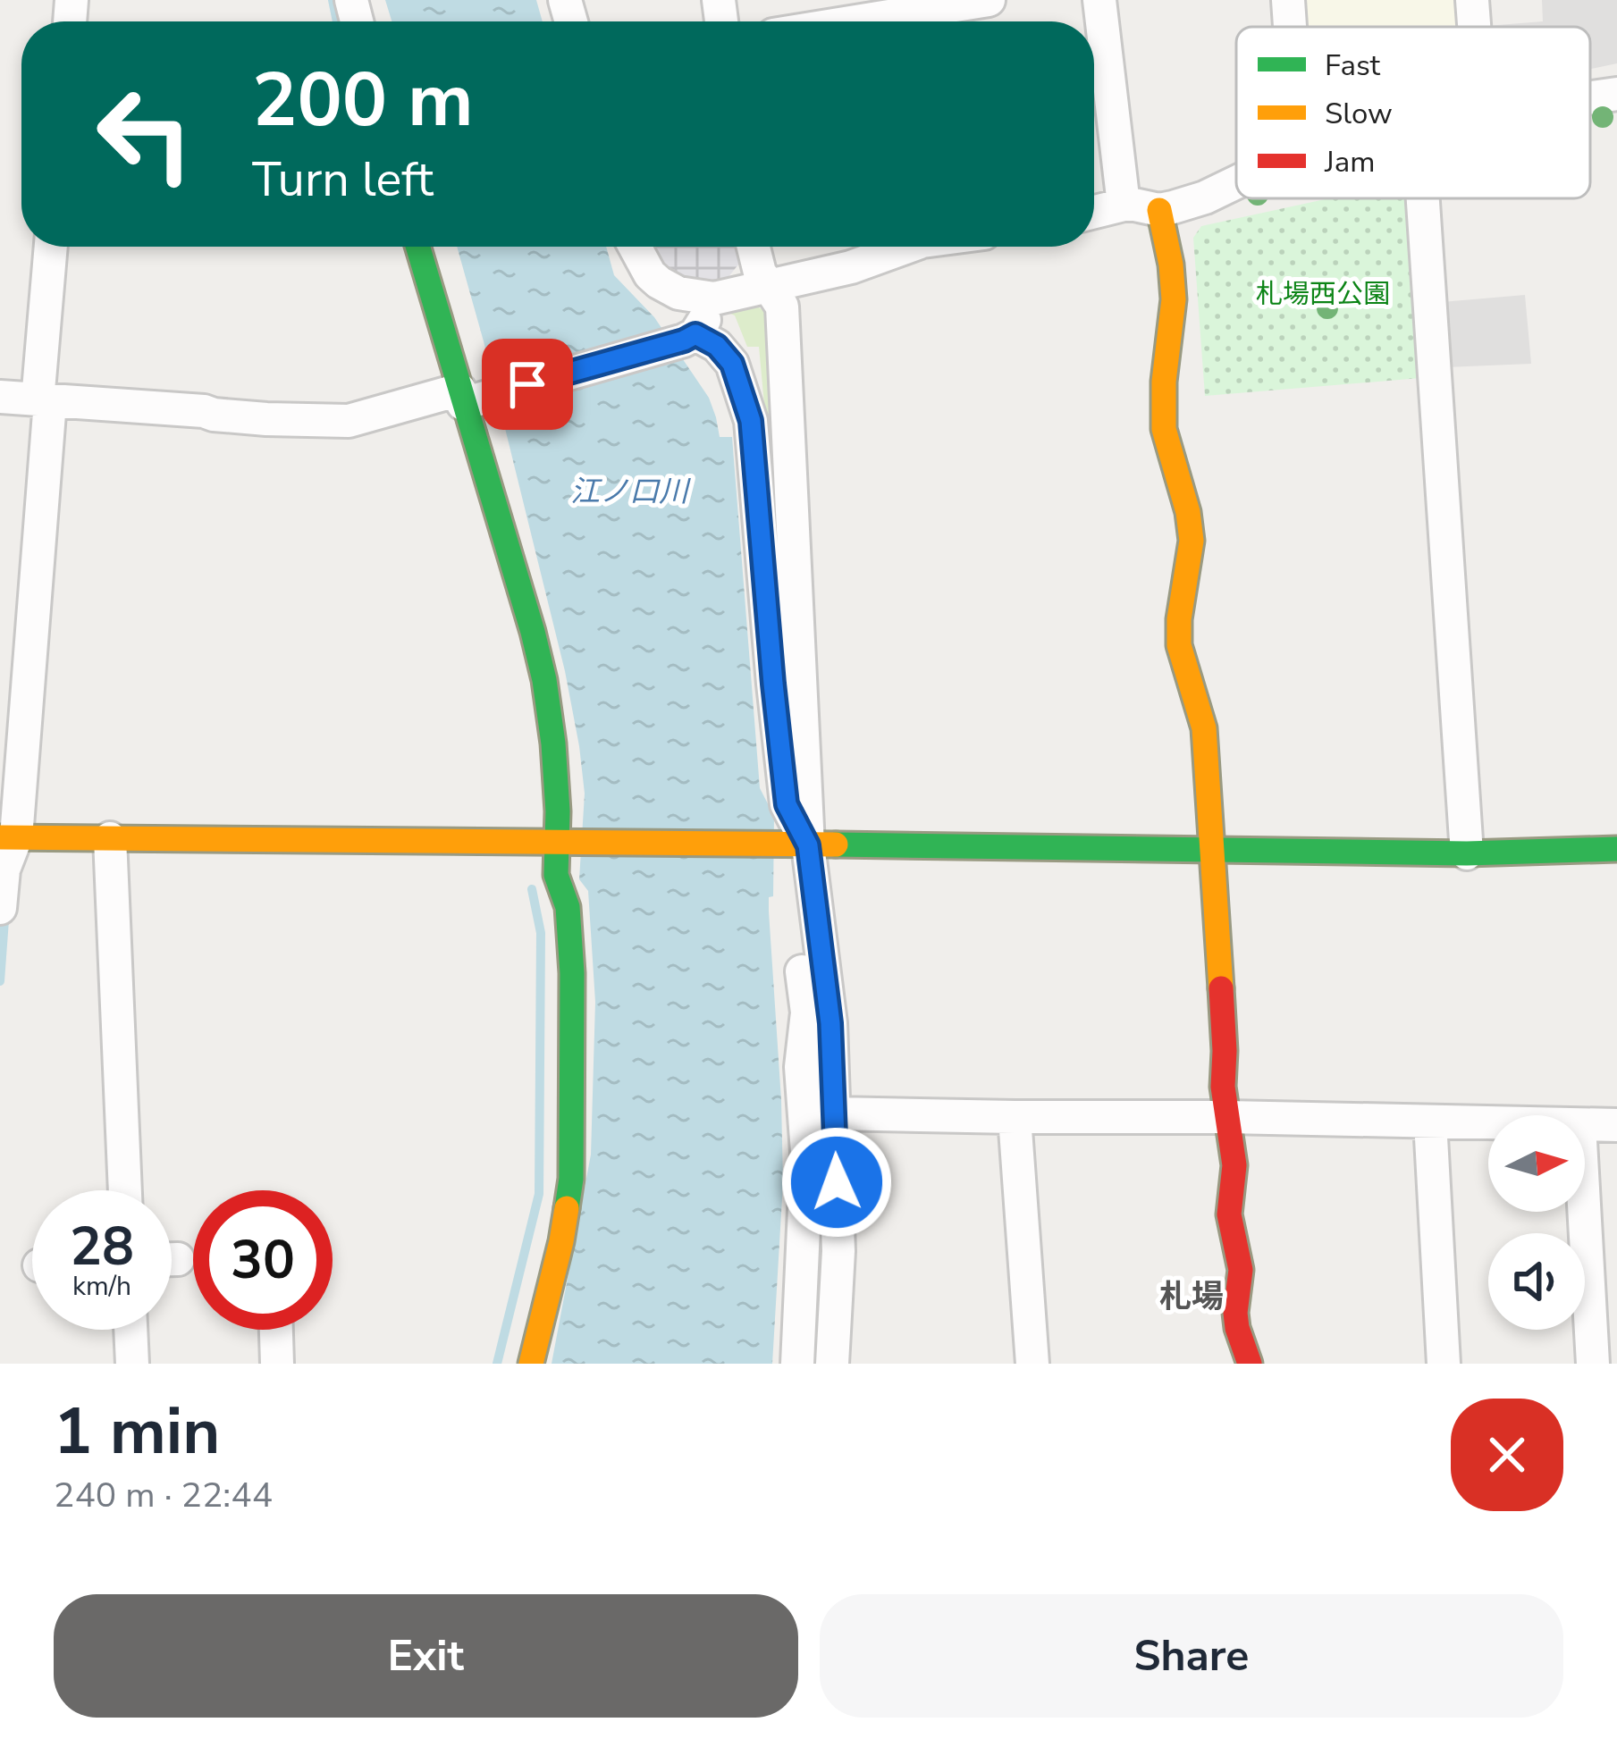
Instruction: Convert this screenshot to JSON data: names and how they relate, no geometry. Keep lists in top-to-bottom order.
{
  "districts": ["札場"],
  "water": ["江ノ口川"],
  "parks": ["札場西公園"],
  "legend": ["Fast", "Slow", "Jam"],
  "north": "right",
  "page": {
    "turn": ["200 m", "Turn left"],
    "speed": "28 km/h",
    "limit": "30",
    "heading": ["1 min", "240 m · 22:44"],
    "buttons": ["Exit", "Share"]
  }
}
